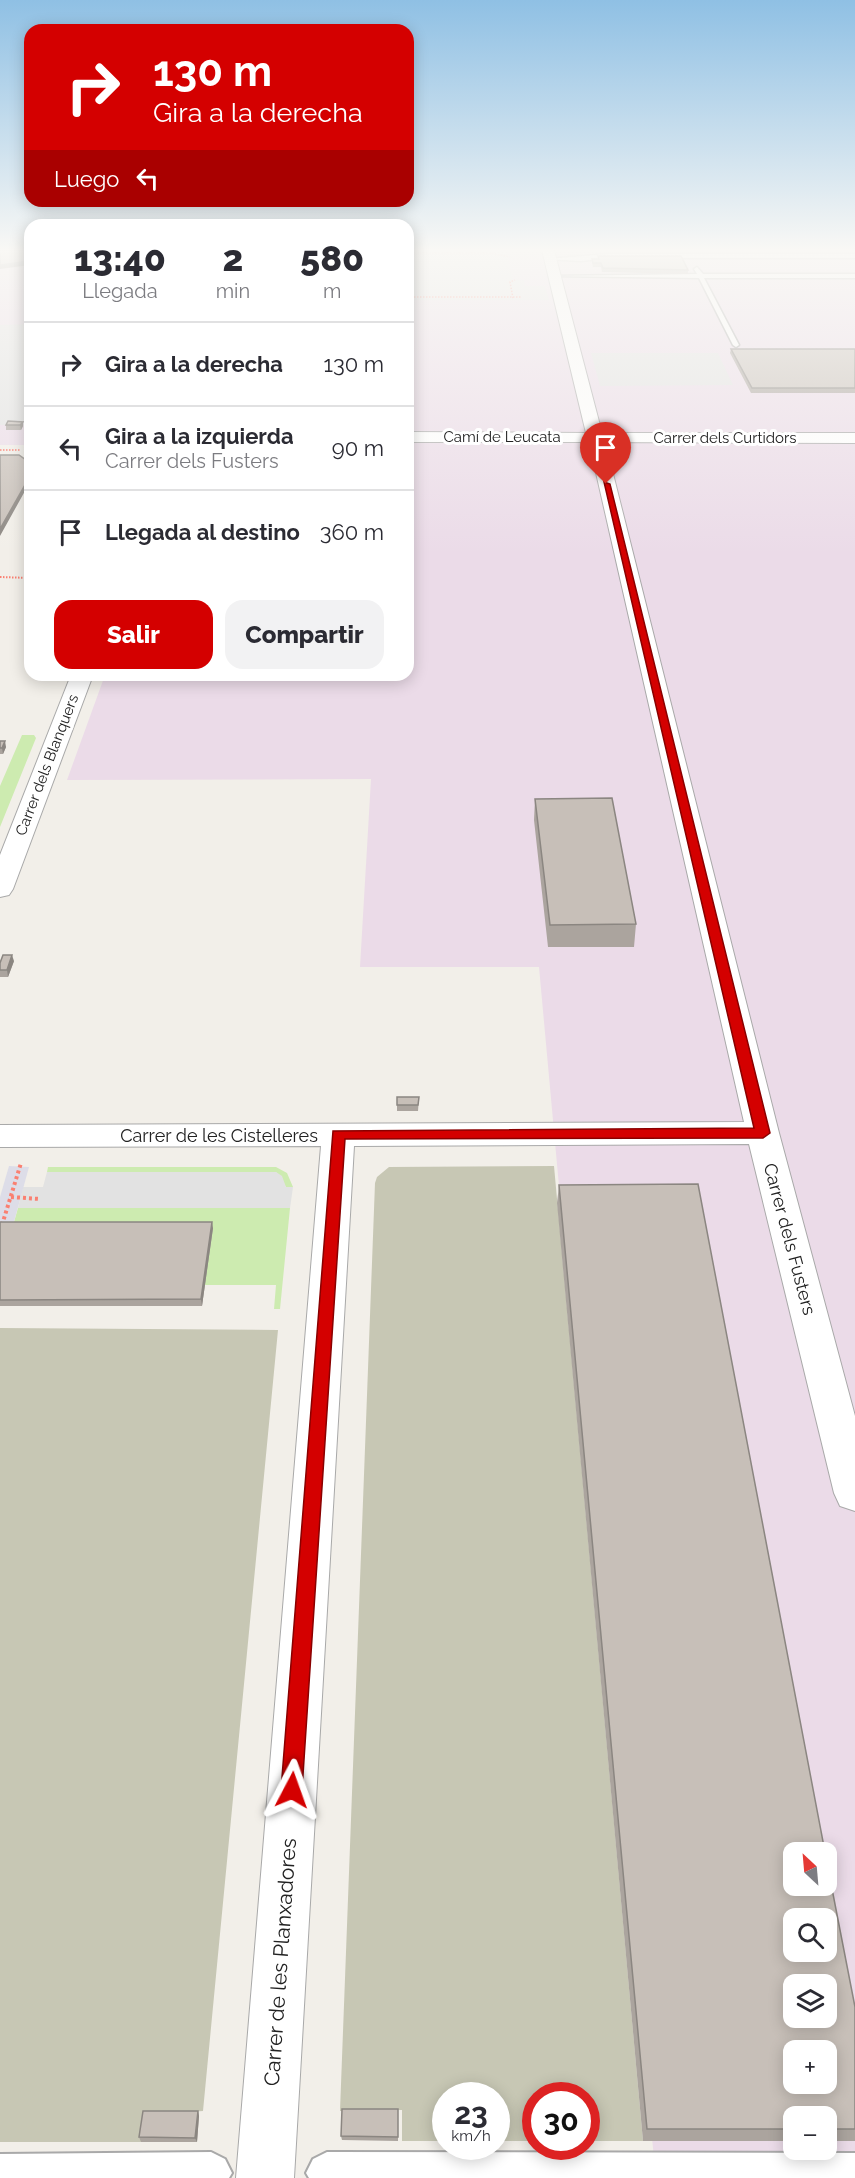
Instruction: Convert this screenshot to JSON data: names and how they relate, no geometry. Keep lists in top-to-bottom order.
{
  "streets": {
    "street": [
      "Camí de Leucata",
      "Carrer dels Curtidors",
      "Carrer dels Blanquers",
      "Carrer de les Cistelleres",
      "Carrer dels Fusters",
      "Carrer de les Planxadores"
    ]
  },
  "crossings": [
    ["Camí de Leucata", "Carrer dels Curtidors"],
    ["Camí de Leucata", "Carrer dels Fusters"],
    ["Carrer dels Curtidors", "Carrer dels Fusters"],
    ["Carrer de les Cistelleres", "Carrer dels Fusters"],
    ["Carrer de les Cistelleres", "Carrer de les Planxadores"]
  ],
  "north": "top left",
  "page": {
    "turn": ["130 m", "Gira a la derecha"],
    "then": "Luego",
    "eta": [
      "13:40",
      "Llegada",
      "2",
      "min",
      "580",
      "m"
    ],
    "list": [
      {
        "name": "Gira a la derecha",
        "value": "130 m"
      },
      {
        "name": "Gira a la izquierda",
        "note": "Carrer dels Fusters",
        "value": "90 m"
      },
      {
        "name": "Llegada al destino",
        "value": "360 m"
      }
    ],
    "buttons": ["Salir", "Compartir"],
    "map_buttons": ["+", "−"],
    "speed": "23 km/h",
    "limit": "30"
  }
}
